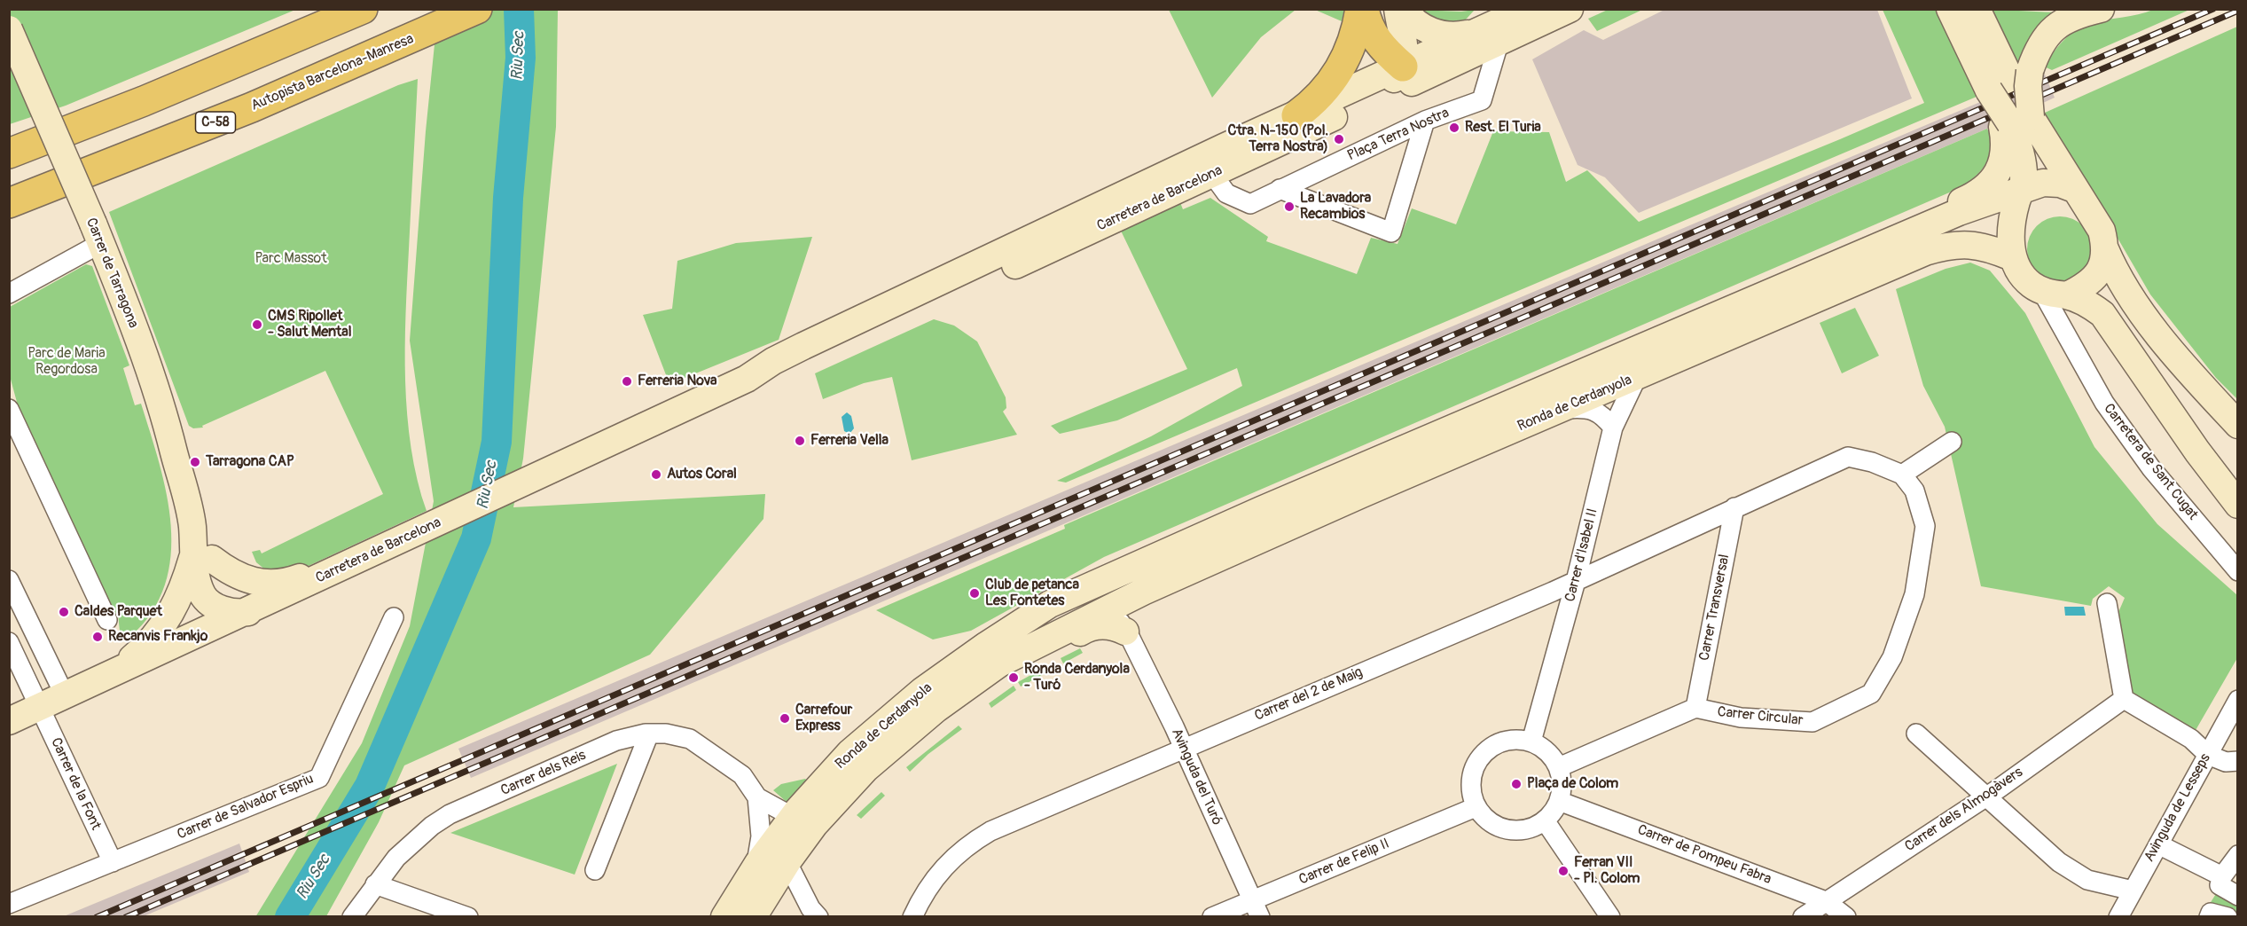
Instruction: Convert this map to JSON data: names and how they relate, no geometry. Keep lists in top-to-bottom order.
{
  "streets": {
    "highway": ["Autopista Barcelona-Manresa", "C-58"],
    "main road": ["Carretera de Barcelona", "Carrer de Tarragona", "Ronda de Cerdanyola"],
    "street": [
      "Plaça Terra Nostra",
      "Carretera de Sant Cugat",
      "Carrer d'Isabel II",
      "Carrer Transversal",
      "Carrer del 2 de Maig",
      "Carrer Circular",
      "Carrer dels Reis",
      "Avinguda del Turó",
      "Carrer de la Font",
      "Carrer de Salvador Espriu",
      "Avinguda de Lesseps",
      "Carrer dels Almogàvers",
      "Carrer de Pompeu Fabra",
      "Carrer de Felip II"
    ]
  },
  "crossings": [
    ["Plaça Terra Nostra", "Carretera de Barcelona"],
    ["Carretera de Barcelona", "Carrer de la Font"],
    ["Ronda de Cerdanyola", "Carretera de Sant Cugat"],
    ["Ronda de Cerdanyola", "Carrer d'Isabel II"],
    ["Ronda de Cerdanyola", "Carrer dels Reis"],
    ["Ronda de Cerdanyola", "Avinguda del Turó"],
    ["Carrer d'Isabel II", "Carrer del 2 de Maig"],
    ["Carrer d'Isabel II", "Carrer de Pompeu Fabra"],
    ["Carrer d'Isabel II", "Carrer de Felip II"],
    ["Carrer Transversal", "Carrer del 2 de Maig"],
    ["Carrer Transversal", "Carrer Circular"],
    ["Carrer del 2 de Maig", "Avinguda del Turó"],
    ["Avinguda del Turó", "Carrer de Felip II"],
    ["Carrer de la Font", "Carrer de Salvador Espriu"],
    ["Carrer dels Almogàvers", "Carrer de Pompeu Fabra"],
    ["Carrer de Pompeu Fabra", "Carrer de Felip II"]
  ],
  "water": ["Riu Sec"],
  "parks": ["Parc Massot", "Parc de Maria Regordosa"],
  "places": [
    "Rest. El Turia",
    "Ctra. N-150 (Pol. Terra Nostra)",
    "La Lavadora Recambios",
    "CMS Ripollet - Salut Mental",
    "Ferreria Nova",
    "Ferreria Vella",
    "Tarragona CAP",
    "Autos Coral",
    "Club de petanca Les Fontetes",
    "Caldes Parquet",
    "Recanvis Frankjo",
    "Ronda Cerdanyola - Turó",
    "Carrefour Express",
    "Plaça de Colom",
    "Ferran VII - Pl. Colom"
  ]
}
